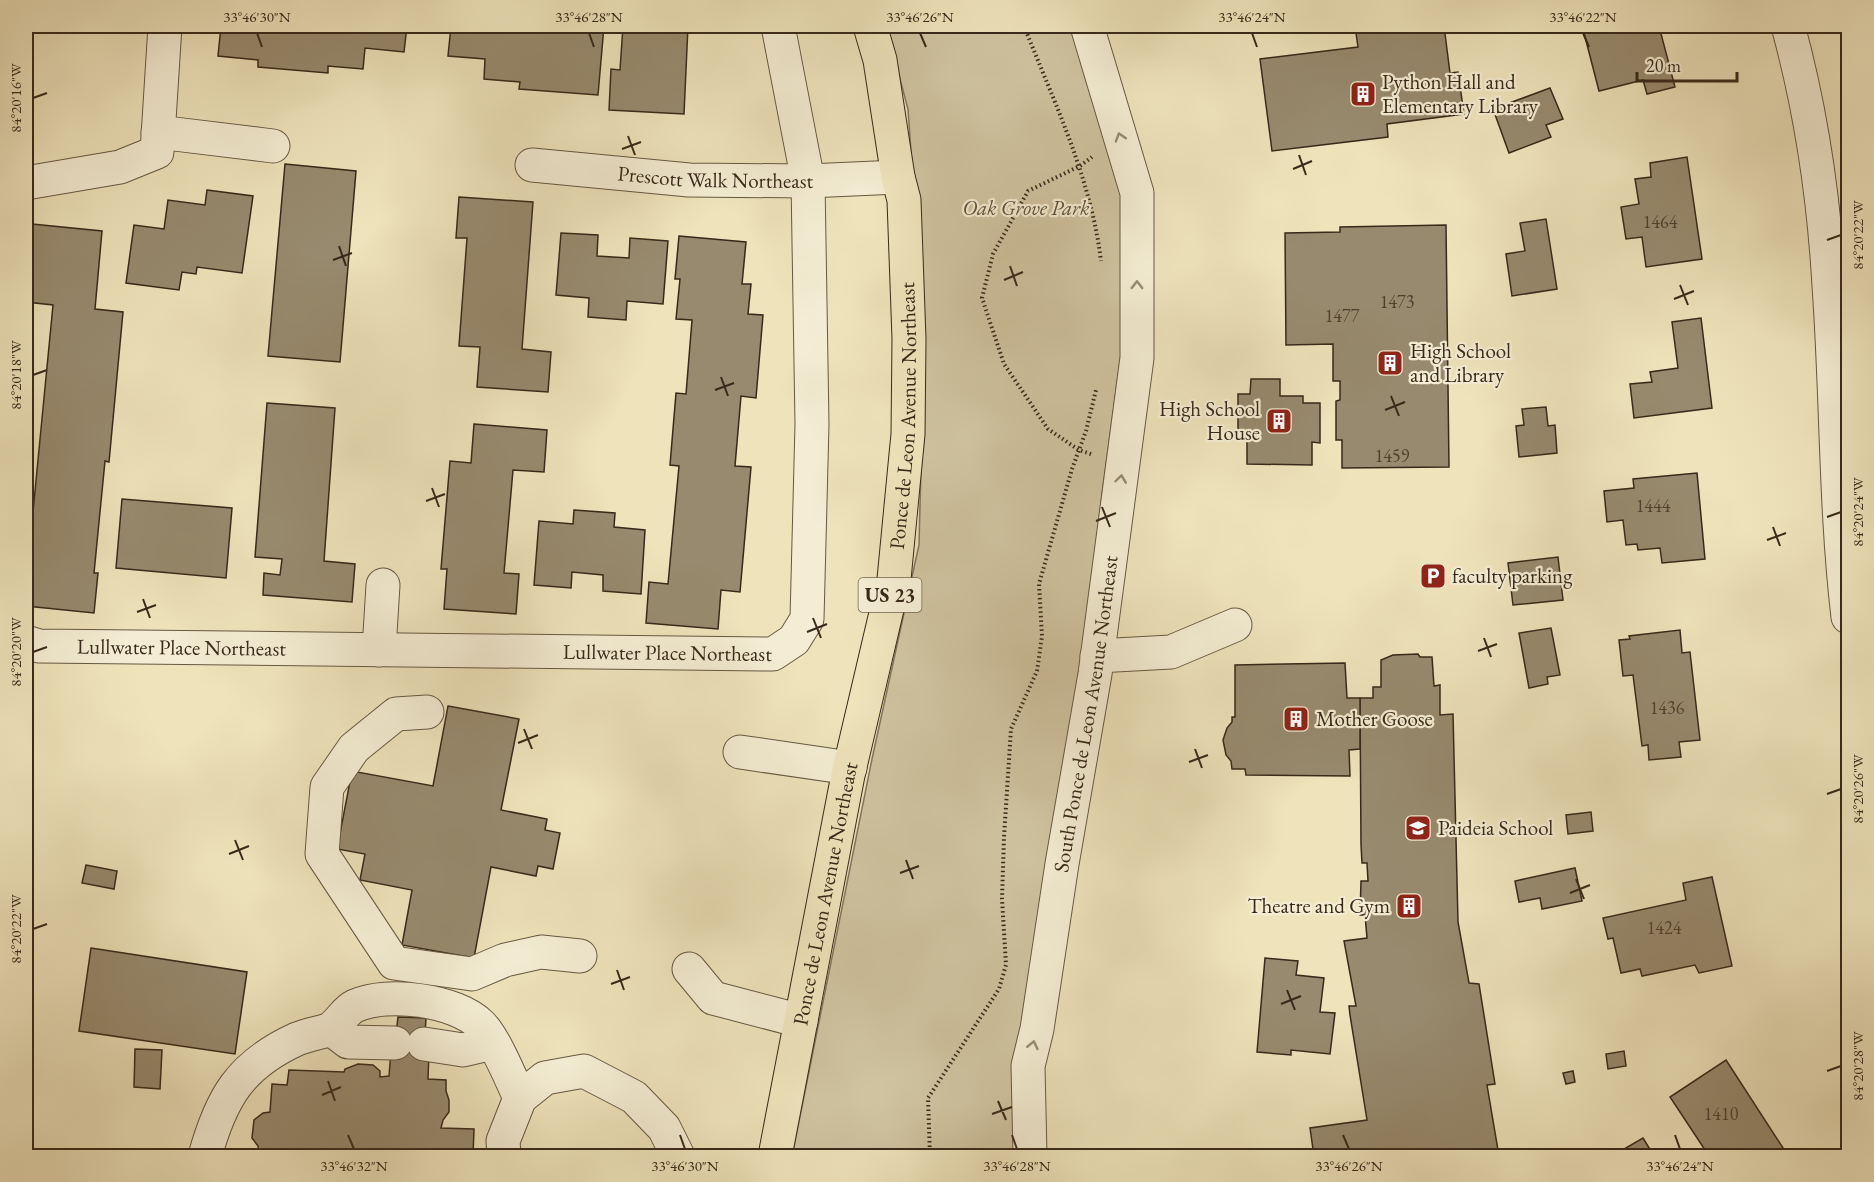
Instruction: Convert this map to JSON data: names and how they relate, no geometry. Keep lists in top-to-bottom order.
{
  "streets": {
    "highway": ["Ponce de Leon Avenue Northeast", "US 23"],
    "street": ["Prescott Walk Northeast", "Lullwater Place Northeast", "South Ponce de Leon Avenue Northeast"]
  },
  "crossings": [
    ["Prescott Walk Northeast", "Ponce de Leon Avenue Northeast"],
    ["Prescott Walk Northeast", "Lullwater Place Northeast"]
  ],
  "one_way": ["South Ponce de Leon Avenue Northeast"],
  "parks": ["Oak Grove Park"],
  "places": {
    "building": [
      "Python Hall and Elementary Library",
      "High School and Library",
      "High School House",
      "Mother Goose",
      "Theatre and Gym"
    ],
    "parking": ["faculty parking"],
    "school or university": ["Paideia School"]
  },
  "house_numbers": [
    "1464",
    "1473",
    "1477",
    "1459",
    "1444",
    "1436",
    "1424",
    "1410"
  ],
  "scale_bar": "20 m",
  "coordinates": [
    "33°46'30\"N",
    "33°46'28\"N",
    "33°46'26\"N",
    "33°46'24\"N",
    "33°46'22\"N",
    "84°20'16\"W",
    "84°20'22\"W",
    "84°20'18\"W",
    "84°20'24\"W",
    "84°20'20\"W",
    "84°20'26\"W",
    "84°20'28\"W",
    "33°46'32\"N"
  ]
}
